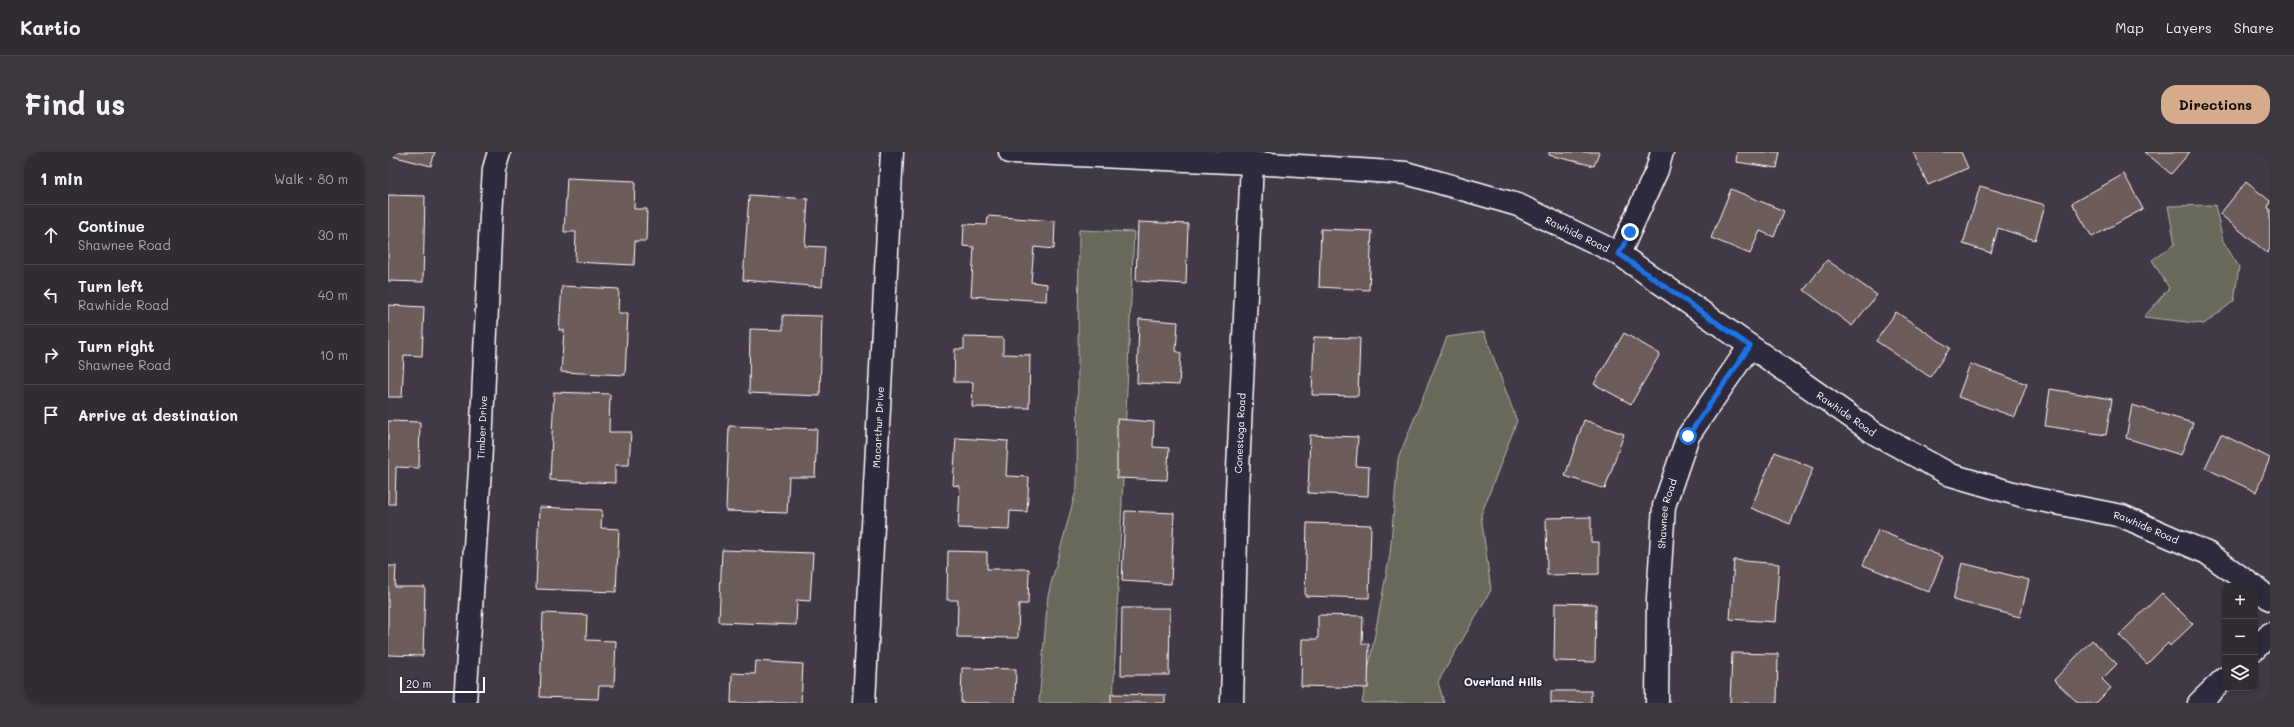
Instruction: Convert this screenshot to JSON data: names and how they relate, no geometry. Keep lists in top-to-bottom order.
{
  "streets": {
    "street": [
      "Rawhide Road",
      "Timber Drive",
      "Macarthur Drive",
      "Conestoga Road",
      "Shawnee Road"
    ]
  },
  "crossings": [
    ["Rawhide Road", "Conestoga Road"],
    ["Rawhide Road", "Shawnee Road"]
  ],
  "districts": ["Overland Hills"],
  "scale_bar": "20 m",
  "page": {
    "header": "Kartio",
    "nav": ["Map", "Layers", "Share"],
    "buttons": "Directions",
    "title": "Find us",
    "heading": ["1 min", "Walk · 80 m"],
    "list": [
      ["Continue", "Shawnee Road", "30 m"],
      ["Turn left", "Rawhide Road", "40 m"],
      ["Turn right", "Shawnee Road", "10 m"],
      "Arrive at destination"
    ],
    "map_buttons": ["+", "−"],
    "scale": "20 m"
  }
}
